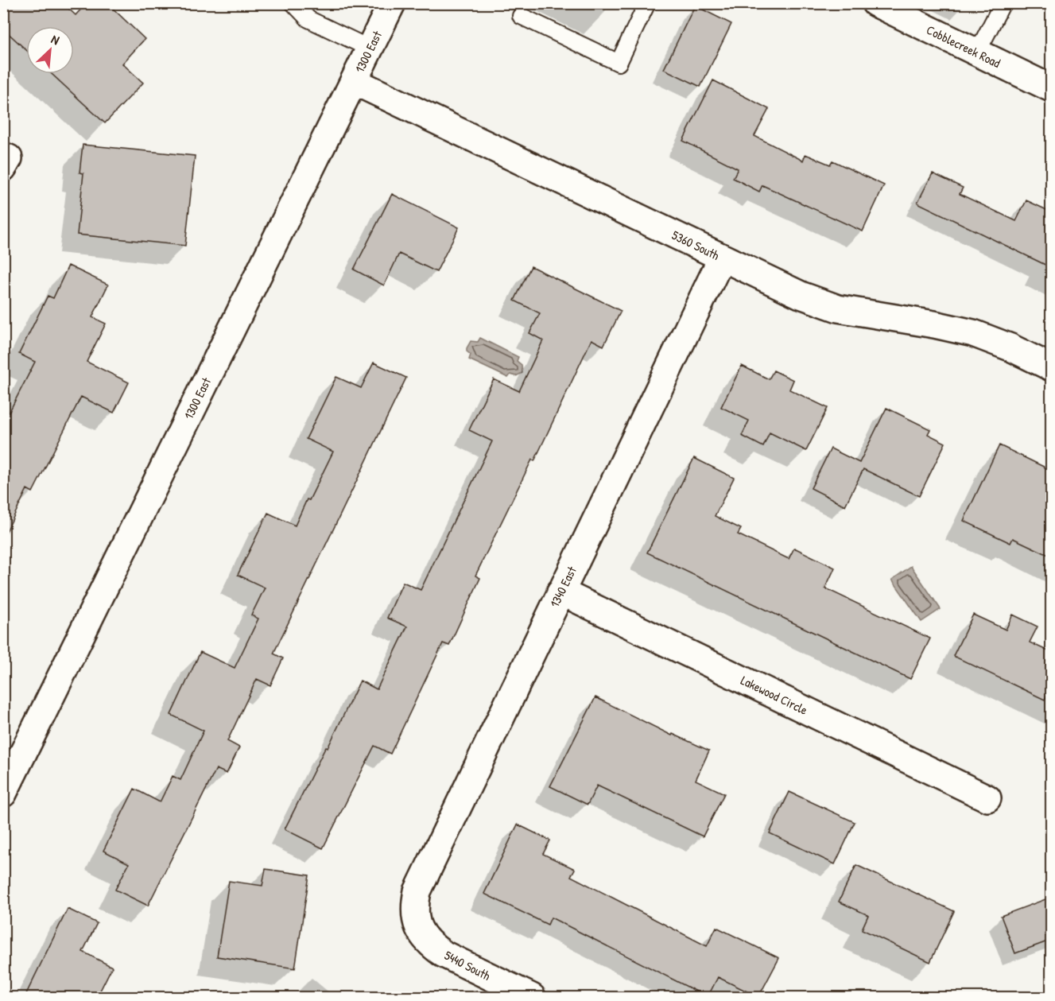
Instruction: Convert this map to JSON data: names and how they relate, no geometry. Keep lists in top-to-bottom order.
{
  "streets": {
    "street": [
      "Cobblecreek Road",
      "1300 East",
      "5360 South",
      "1340 East",
      "Lakewood Circle",
      "5440 South"
    ]
  },
  "crossings": [
    ["1300 East", "5360 South"],
    ["5360 South", "1340 East"],
    ["1340 East", "Lakewood Circle"],
    ["1340 East", "5440 South"]
  ],
  "north": "top right"
}
